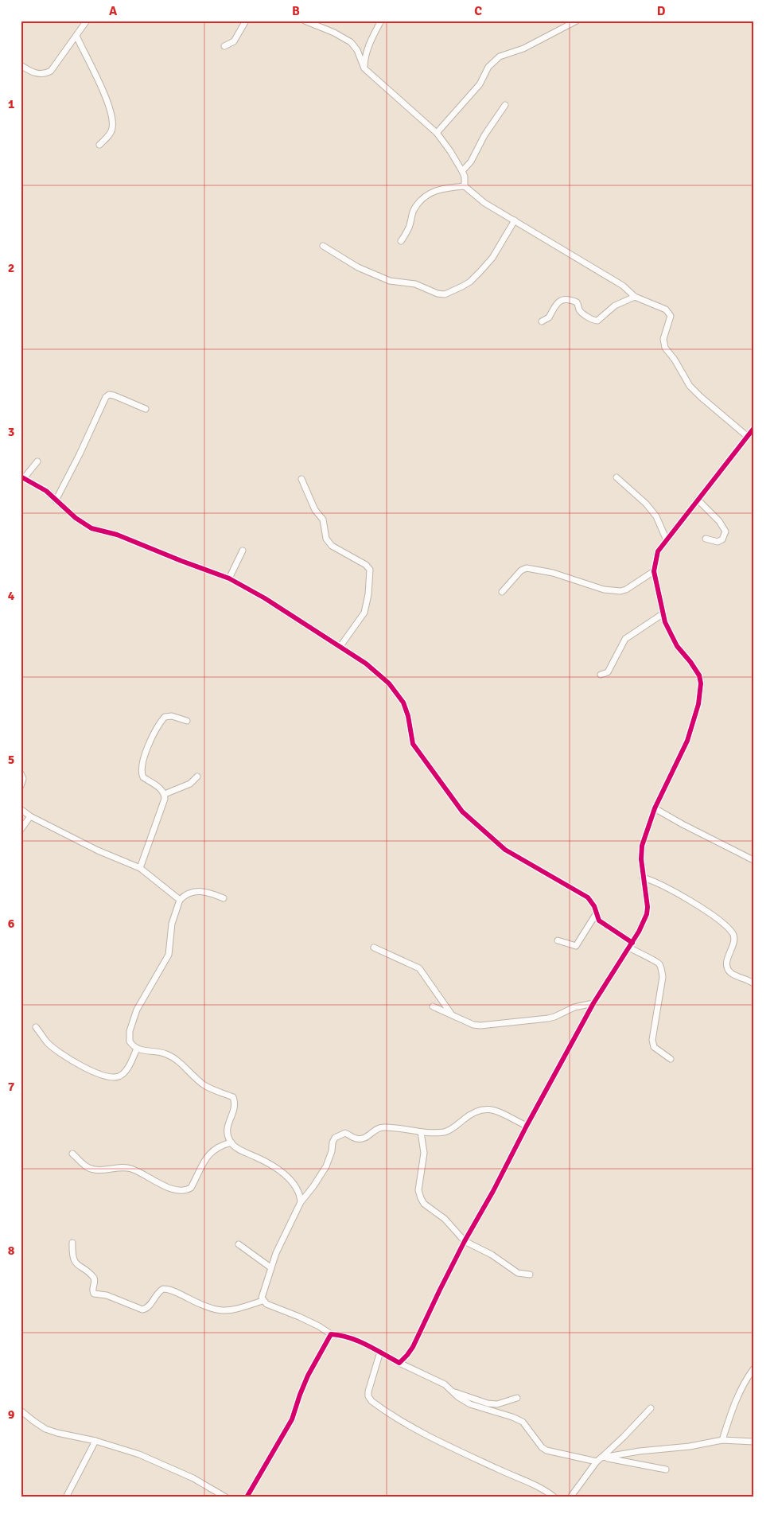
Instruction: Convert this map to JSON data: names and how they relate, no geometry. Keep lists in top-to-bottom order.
{
  "grid": {
    "columns": [
      "A",
      "B",
      "C",
      "D"
    ],
    "rows": [
      "1",
      "2",
      "3",
      "4",
      "5",
      "6",
      "7",
      "8",
      "9"
    ]
  }
}
